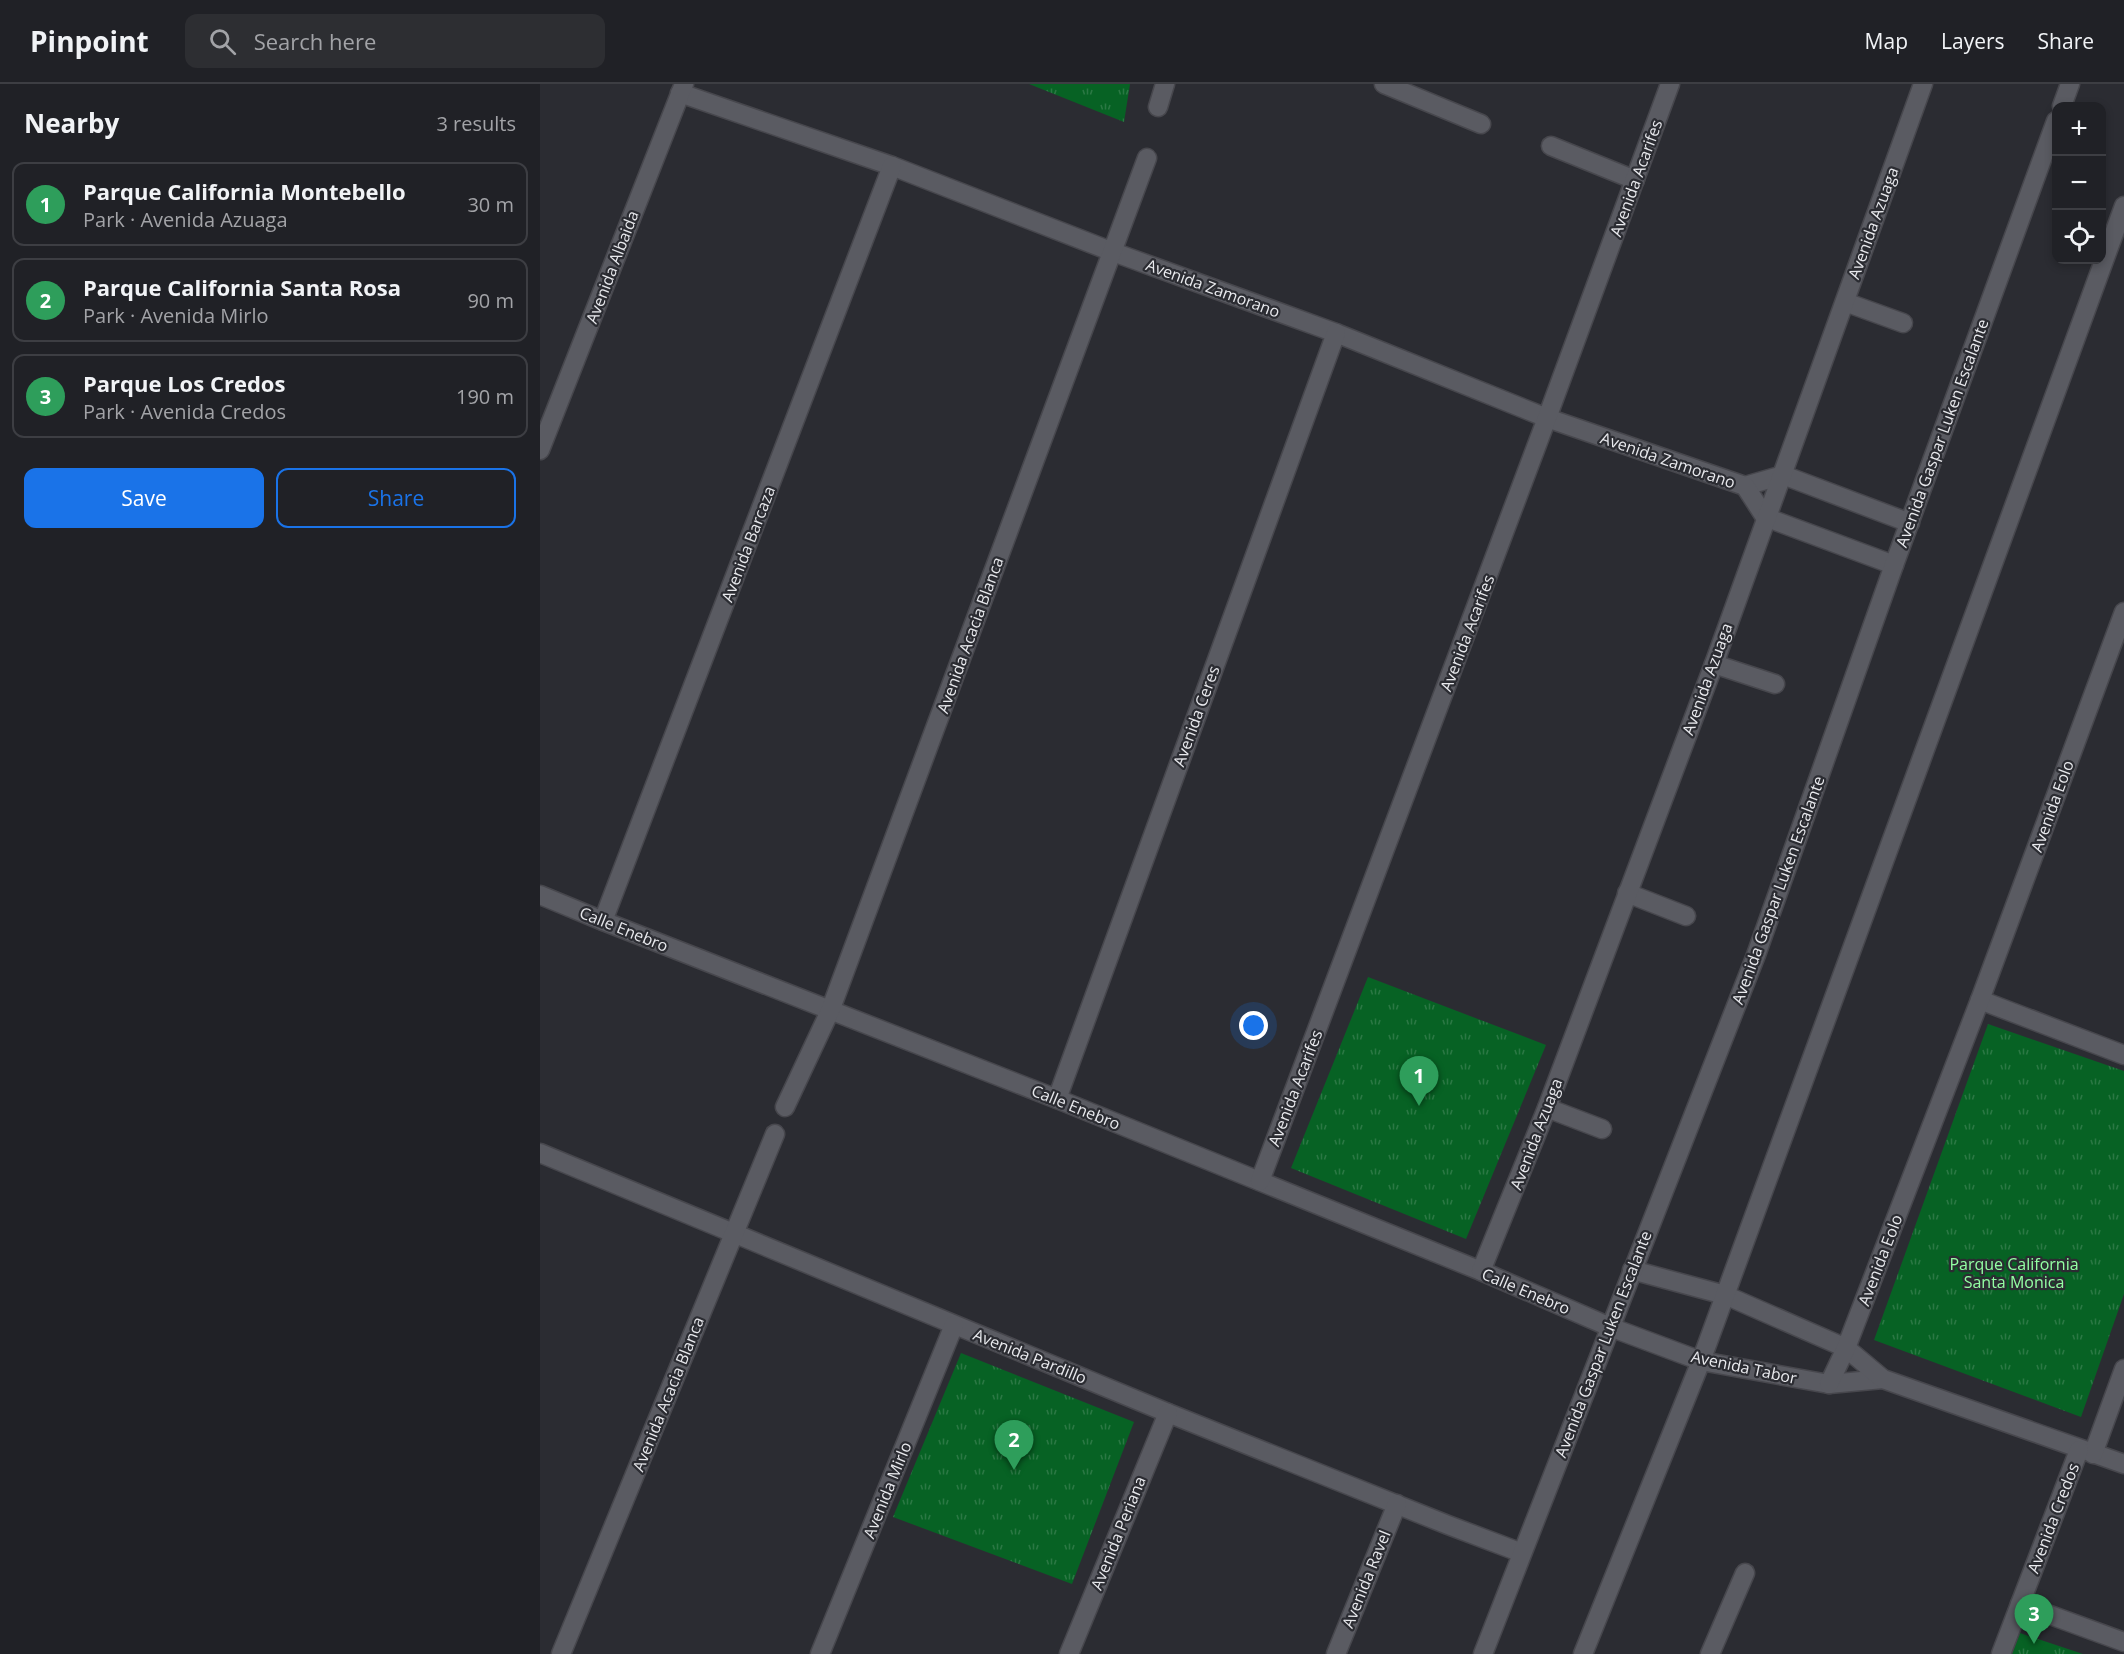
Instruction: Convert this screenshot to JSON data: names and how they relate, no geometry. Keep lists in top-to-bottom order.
{
  "streets": {
    "street": [
      "Avenida Acarifes",
      "Avenida Azuaga",
      "Avenida Albaida",
      "Avenida Zamorano",
      "Avenida Gaspar Luken Escalante",
      "Avenida Barcaza",
      "Avenida Acacia Blanca",
      "Avenida Ceres",
      "Avenida Eolo",
      "Calle Enebro",
      "Avenida Pardillo",
      "Avenida Tabor",
      "Avenida Mirlo",
      "Avenida Credos",
      "Avenida Periana",
      "Avenida Ravel"
    ]
  },
  "crossings": [
    ["Avenida Acarifes", "Avenida Zamorano"],
    ["Avenida Acarifes", "Calle Enebro"],
    ["Avenida Azuaga", "Avenida Zamorano"],
    ["Avenida Azuaga", "Calle Enebro"],
    ["Avenida Albaida", "Avenida Zamorano"],
    ["Avenida Zamorano", "Avenida Barcaza"],
    ["Avenida Zamorano", "Avenida Acacia Blanca"],
    ["Avenida Zamorano", "Avenida Ceres"],
    ["Avenida Gaspar Luken Escalante", "Calle Enebro"],
    ["Avenida Gaspar Luken Escalante", "Avenida Pardillo"],
    ["Avenida Gaspar Luken Escalante", "Avenida Tabor"],
    ["Avenida Barcaza", "Calle Enebro"],
    ["Avenida Acacia Blanca", "Calle Enebro"],
    ["Avenida Acacia Blanca", "Avenida Pardillo"],
    ["Avenida Ceres", "Calle Enebro"],
    ["Avenida Eolo", "Avenida Tabor"],
    ["Calle Enebro", "Avenida Tabor"],
    ["Avenida Pardillo", "Avenida Mirlo"],
    ["Avenida Pardillo", "Avenida Periana"],
    ["Avenida Pardillo", "Avenida Ravel"],
    ["Avenida Tabor", "Avenida Credos"]
  ],
  "parks": ["Parque California Santa Monica"],
  "page": {
    "header": "Pinpoint",
    "search": "Search here",
    "nav": ["Map", "Layers", "Share"],
    "heading": ["Nearby", "3 results"],
    "map_buttons": ["+", "−"],
    "list": [
      {
        "mark": "1",
        "name": "Parque California Montebello",
        "note": "Park · Avenida Azuaga",
        "value": "30 m"
      },
      {
        "mark": "2",
        "name": "Parque California Santa Rosa",
        "note": "Park · Avenida Mirlo",
        "value": "90 m"
      },
      {
        "mark": "3",
        "name": "Parque Los Credos",
        "note": "Park · Avenida Credos",
        "value": "190 m"
      }
    ],
    "buttons": ["Save", "Share"],
    "pins": ["1", "2", "3"]
  }
}
